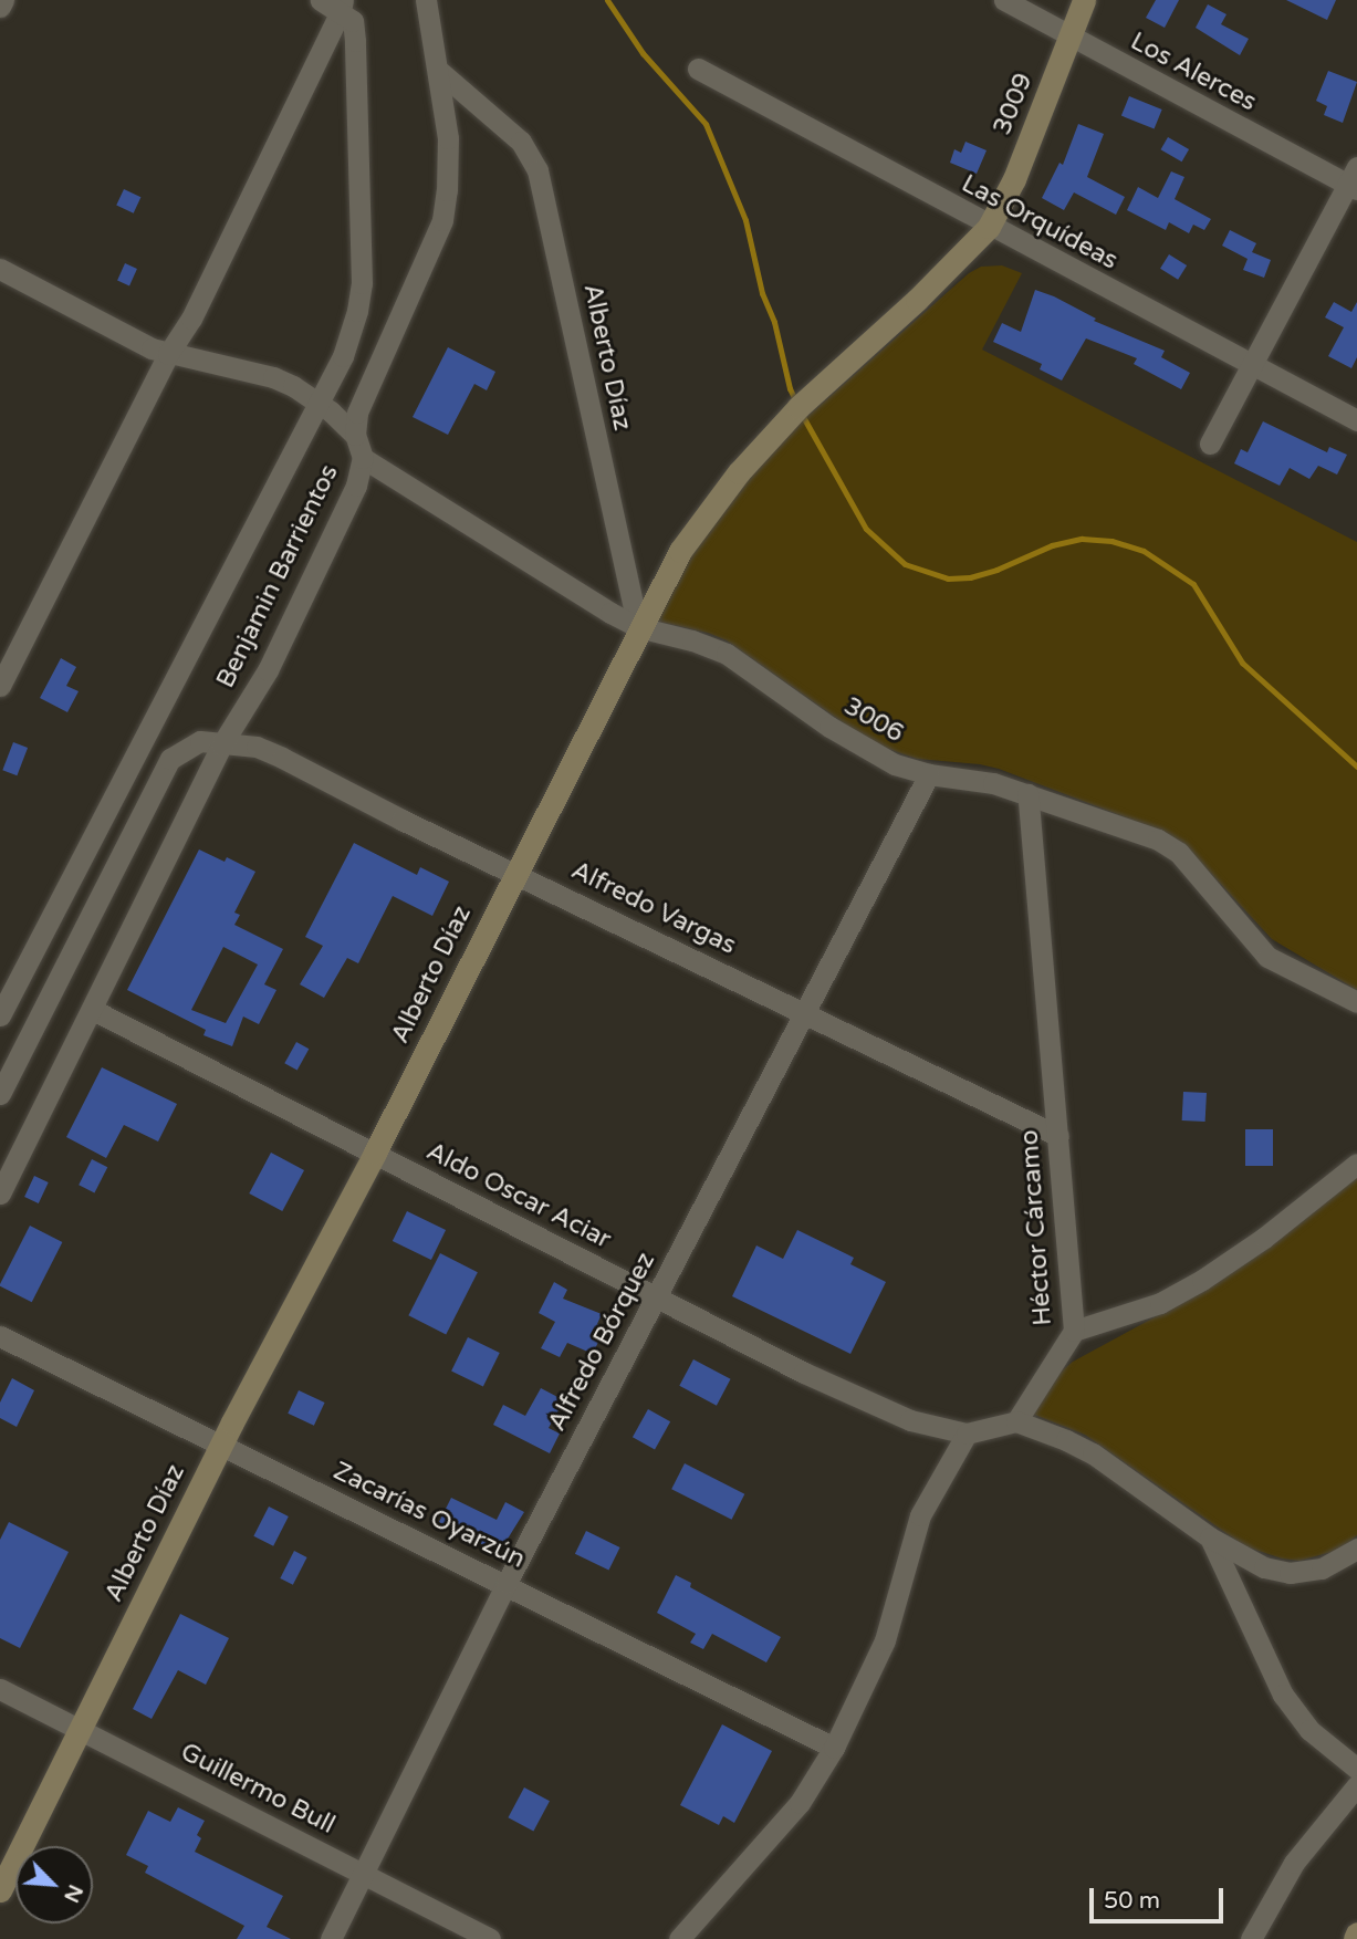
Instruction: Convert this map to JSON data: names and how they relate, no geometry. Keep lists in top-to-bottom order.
{
  "streets": {
    "street": [
      "Los Alerces",
      "3009",
      "Las Orquídeas",
      "Alberto Díaz",
      "Benjamin Barrientos",
      "3006",
      "Alfredo Vargas",
      "Aldo Oscar Aciar",
      "Héctor Cárcamo",
      "Alfredo Bórquez",
      "Zacarías Oyarzún",
      "Guillermo Bull"
    ]
  },
  "crossings": [
    ["Los Alerces", "3009"],
    ["3009", "Las Orquídeas"],
    ["3009", "Alberto Díaz"],
    ["3009", "3006"],
    ["Alberto Díaz", "3006"],
    ["Alberto Díaz", "Alfredo Vargas"],
    ["Alberto Díaz", "Aldo Oscar Aciar"],
    ["Alberto Díaz", "Zacarías Oyarzún"],
    ["Alberto Díaz", "Guillermo Bull"],
    ["Benjamin Barrientos", "3006"],
    ["Benjamin Barrientos", "Alfredo Vargas"],
    ["Benjamin Barrientos", "Aldo Oscar Aciar"],
    ["3006", "Héctor Cárcamo"],
    ["3006", "Alfredo Bórquez"],
    ["Alfredo Vargas", "Héctor Cárcamo"],
    ["Alfredo Vargas", "Alfredo Bórquez"],
    ["Aldo Oscar Aciar", "Alfredo Bórquez"],
    ["Alfredo Bórquez", "Zacarías Oyarzún"],
    ["Alfredo Bórquez", "Guillermo Bull"]
  ],
  "scale_bar": "50 m",
  "north": "bottom right"
}
